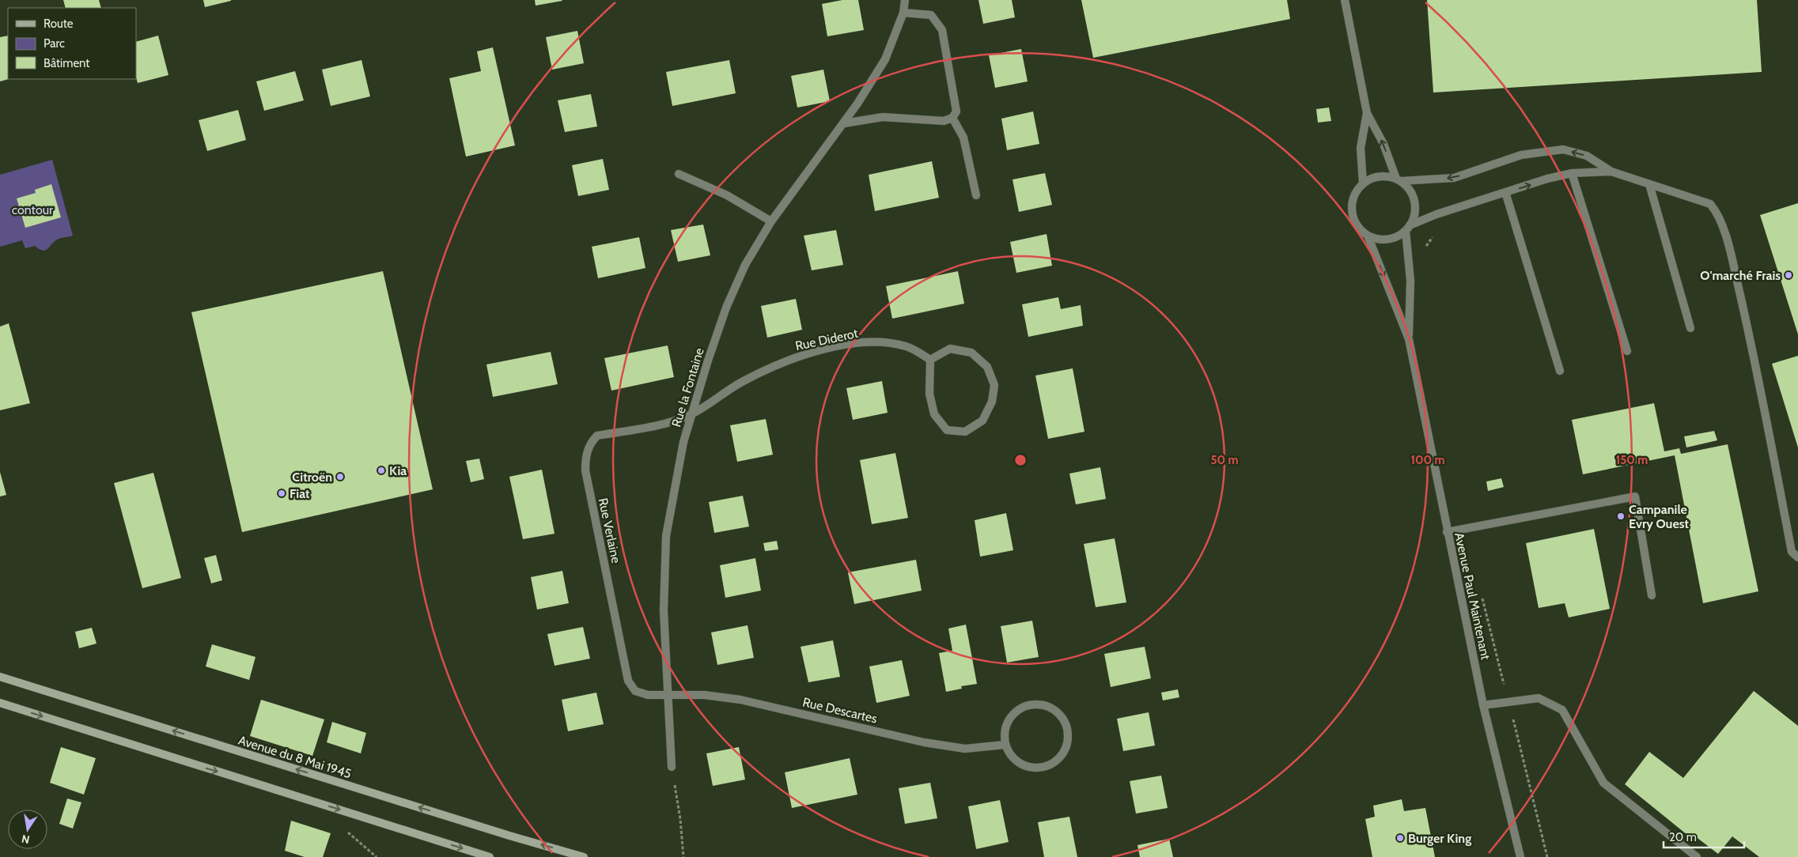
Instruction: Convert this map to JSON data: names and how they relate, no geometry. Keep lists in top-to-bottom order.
{
  "streets": {
    "main road": ["Avenue du 8 Mai 1945"],
    "street": [
      "Rue Diderot",
      "Rue la Fontaine",
      "Rue Verlaine",
      "Avenue Paul Maintenant",
      "Rue Descartes"
    ]
  },
  "crossings": [
    ["Rue Diderot", "Rue la Fontaine"],
    ["Rue Diderot", "Rue Verlaine"],
    ["Rue la Fontaine", "Rue Verlaine"],
    ["Rue la Fontaine", "Rue Descartes"],
    ["Rue Verlaine", "Rue Descartes"]
  ],
  "parks": ["contour"],
  "places": [
    "O'marché Frais",
    "Kia",
    "Citroën",
    "Fiat",
    "Campanile Evry Ouest",
    "Burger King"
  ],
  "legend": ["Route", "Parc", "Bâtiment"],
  "scale_bar": "20 m",
  "north": "bottom",
  "rings": ["50 m", "100 m", "150 m"]
}
